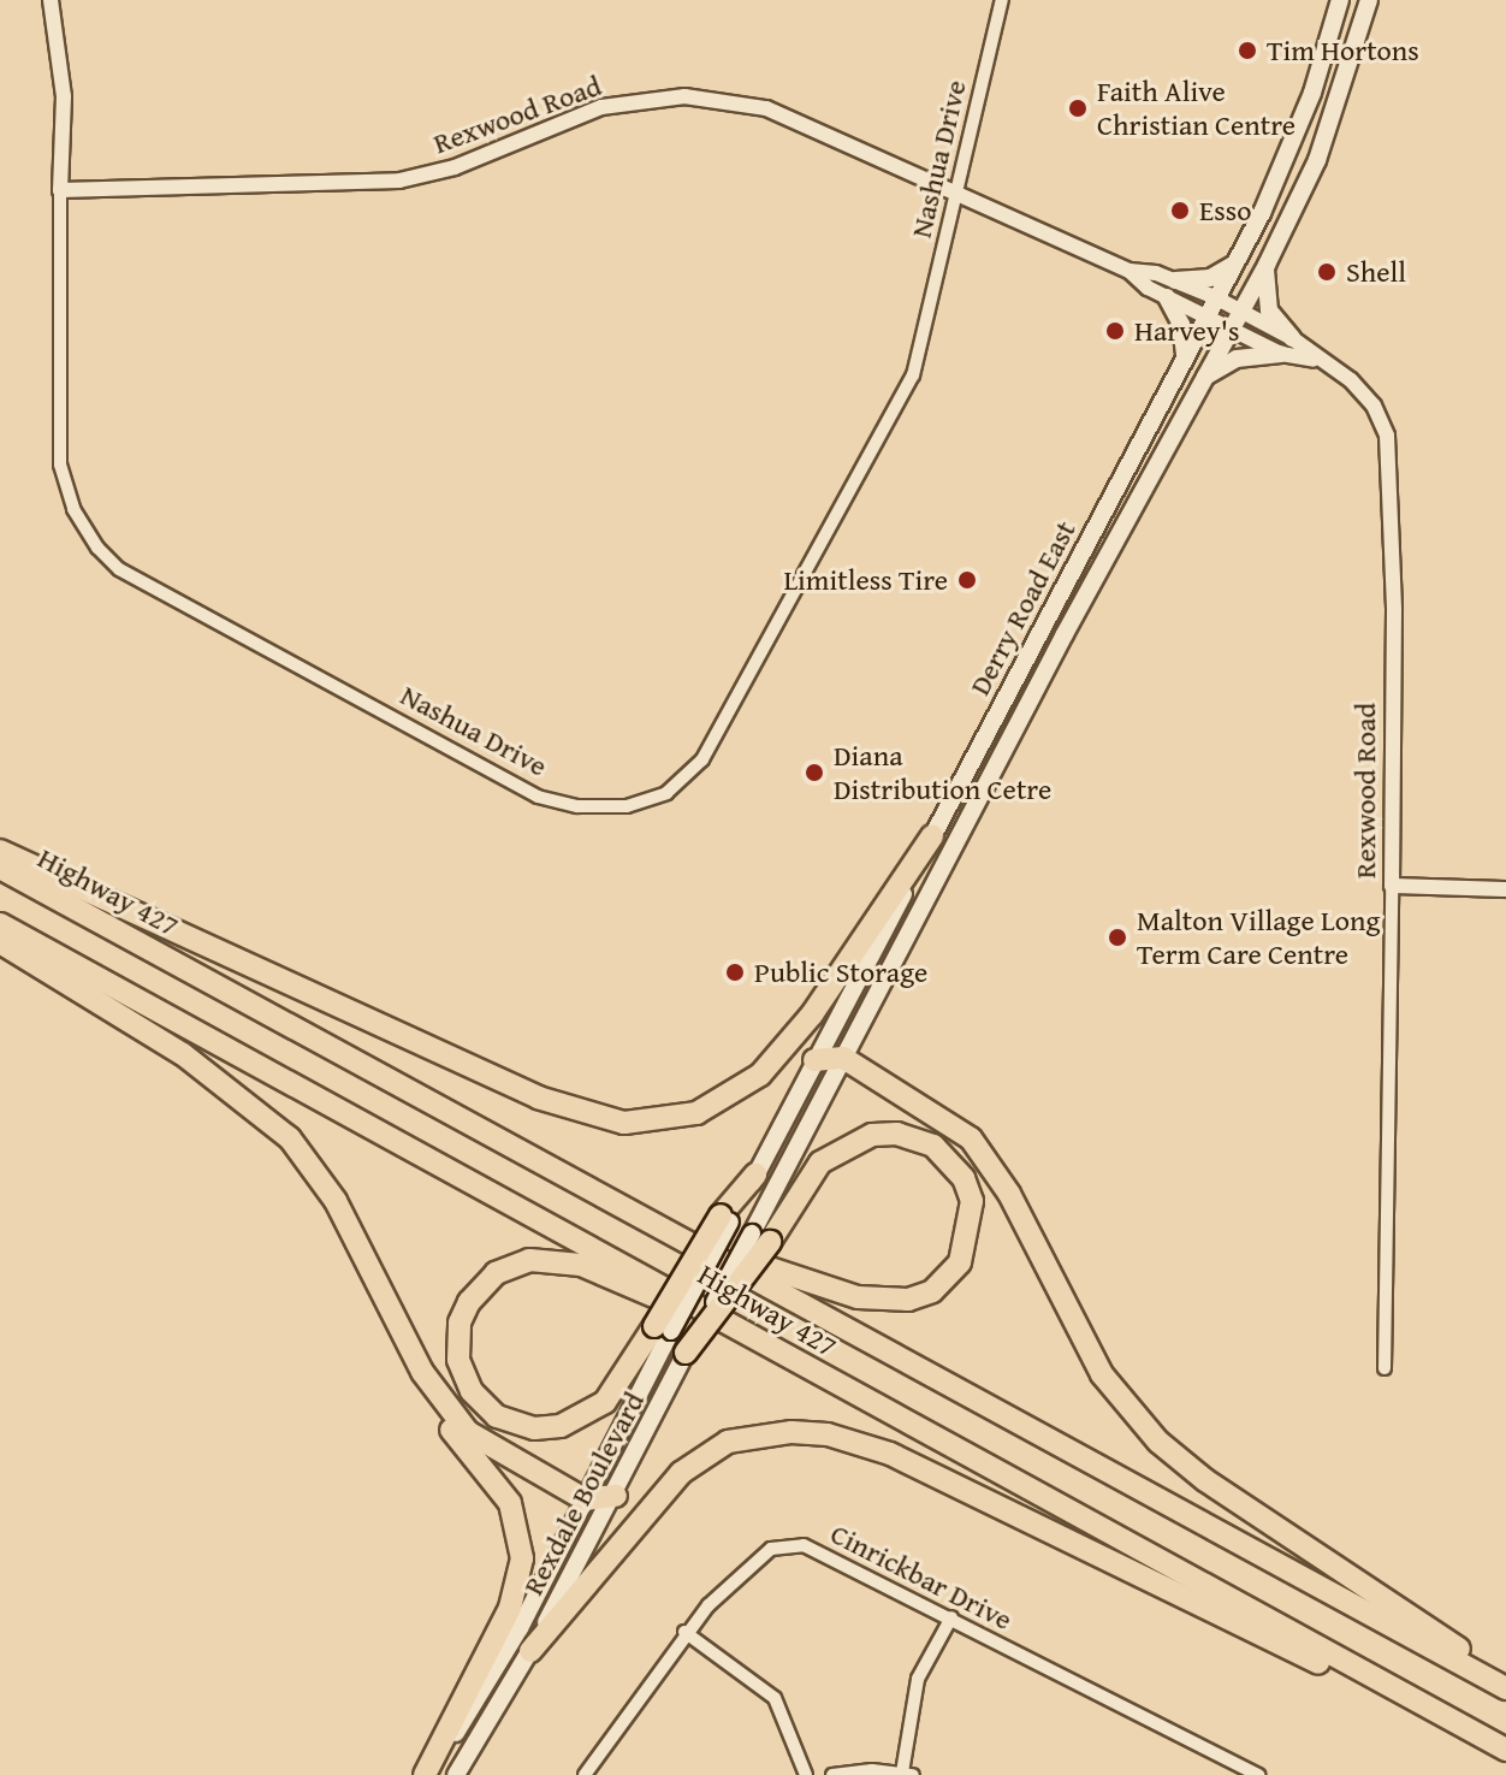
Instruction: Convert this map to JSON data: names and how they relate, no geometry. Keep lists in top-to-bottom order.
{
  "streets": {
    "highway": ["Highway 427"],
    "main road": ["Derry Road East", "Rexdale Boulevard"],
    "street": ["Rexwood Road", "Nashua Drive", "Cinrickbar Drive"]
  },
  "crossings": [
    ["Rexwood Road", "Nashua Drive"],
    ["Rexwood Road", "Derry Road East"]
  ],
  "places": [
    "Tim Hortons",
    "Faith Alive Christian Centre",
    "Esso",
    "Shell",
    "Harvey's",
    "Limitless Tire",
    "Diana Distribution Cetre",
    "Malton Village Long Term Care Centre",
    "Public Storage"
  ]
}
